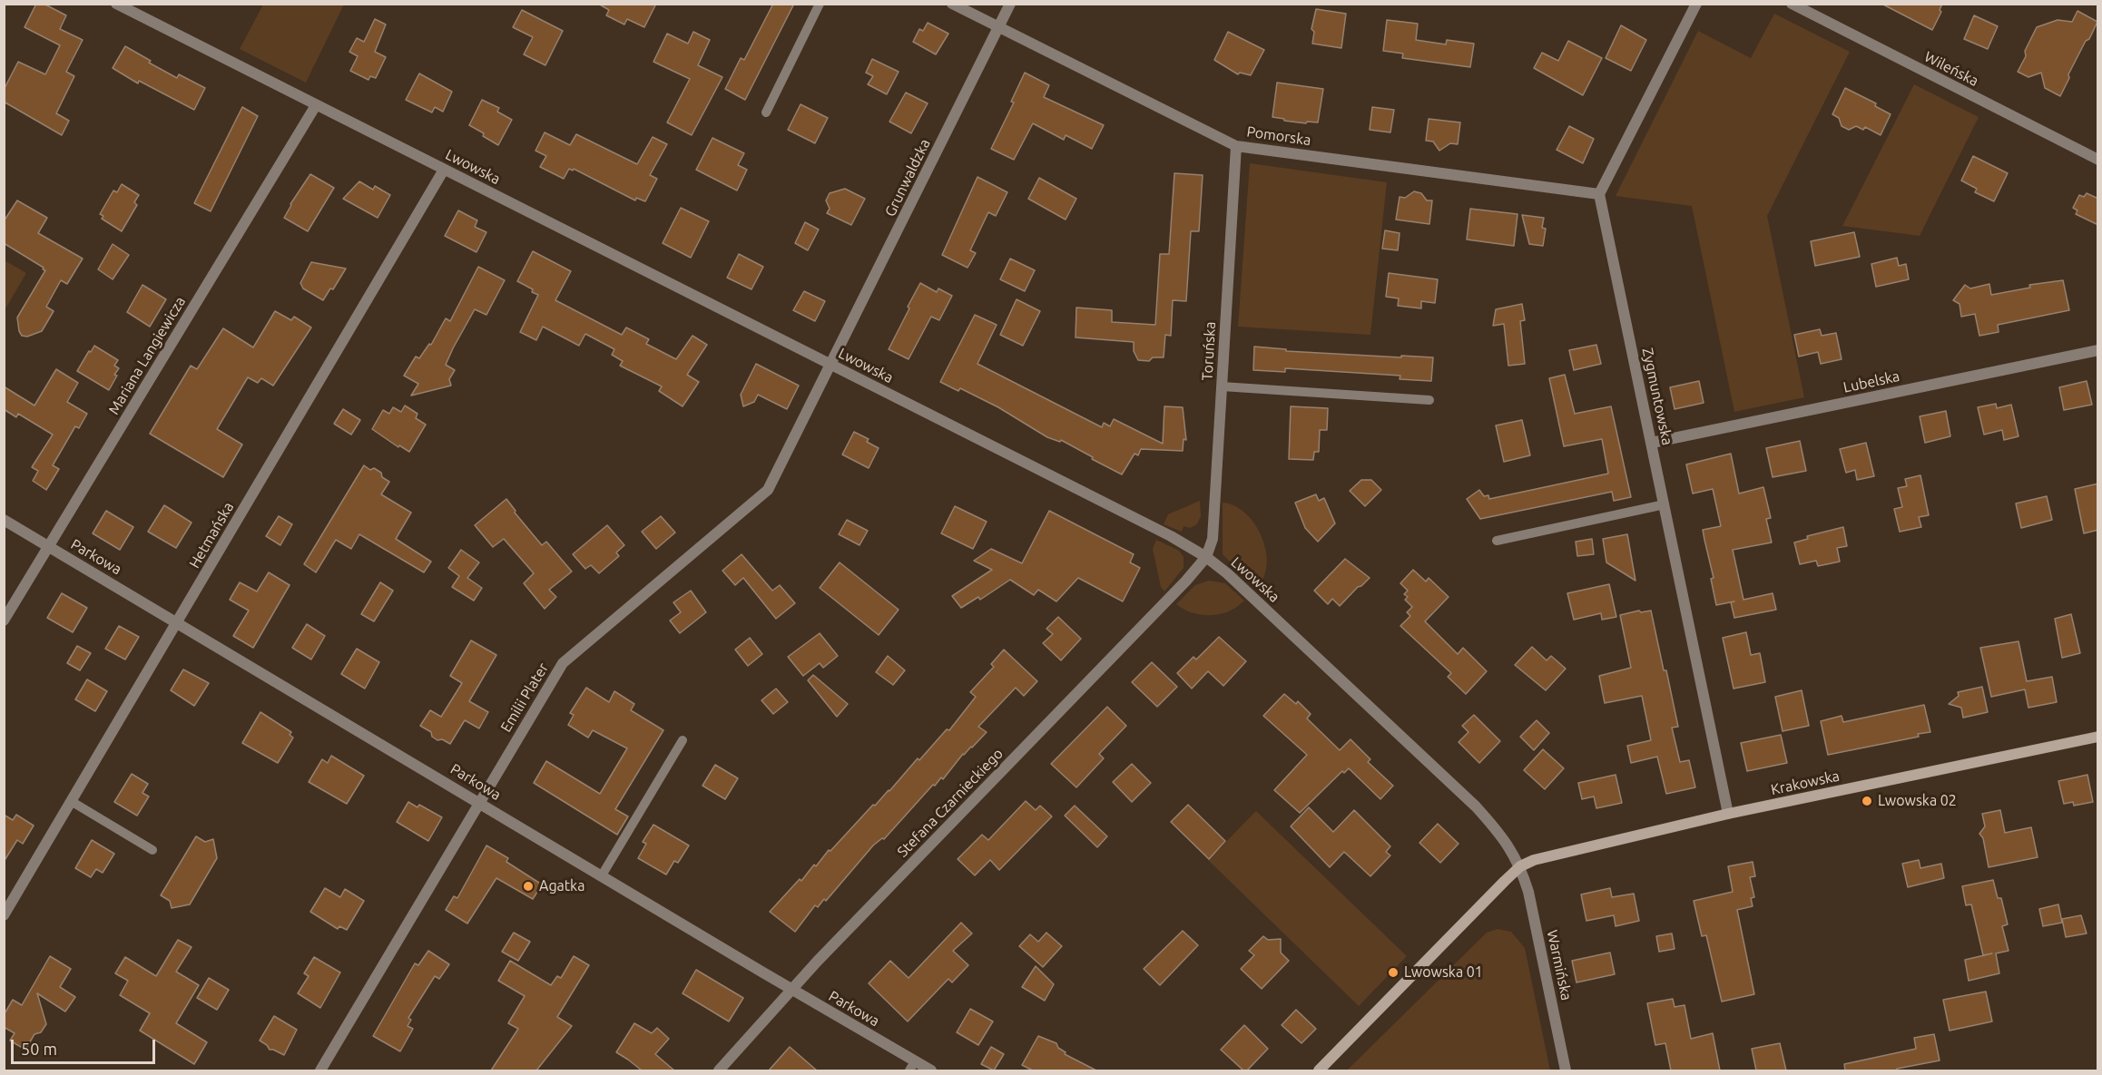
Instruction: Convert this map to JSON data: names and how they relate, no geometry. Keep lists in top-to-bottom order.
{
  "streets": {
    "street": [
      "Wileńska",
      "Pomorska",
      "Lwowska",
      "Grunwaldzka",
      "Toruńska",
      "Mariana Langiewicza",
      "Lubelska",
      "Zygmuntowska",
      "Hetmańska",
      "Parkowa",
      "Emilii Plater",
      "Krakowska",
      "Stefana Czarnieckiego",
      "Warmińska"
    ]
  },
  "crossings": [
    ["Pomorska", "Grunwaldzka"],
    ["Pomorska", "Toruńska"],
    ["Pomorska", "Zygmuntowska"],
    ["Lwowska", "Grunwaldzka"],
    ["Lwowska", "Toruńska"],
    ["Lwowska", "Mariana Langiewicza"],
    ["Lwowska", "Hetmańska"],
    ["Lwowska", "Emilii Plater"],
    ["Lwowska", "Krakowska"],
    ["Lwowska", "Stefana Czarnieckiego"],
    ["Lwowska", "Warmińska"],
    ["Grunwaldzka", "Emilii Plater"],
    ["Toruńska", "Stefana Czarnieckiego"],
    ["Mariana Langiewicza", "Parkowa"],
    ["Lubelska", "Zygmuntowska"],
    ["Zygmuntowska", "Krakowska"],
    ["Hetmańska", "Parkowa"],
    ["Parkowa", "Emilii Plater"],
    ["Parkowa", "Stefana Czarnieckiego"],
    ["Krakowska", "Warmińska"]
  ],
  "places": ["Lwowska 02", "Agatka", "Lwowska 01"],
  "scale_bar": "50 m"
}
